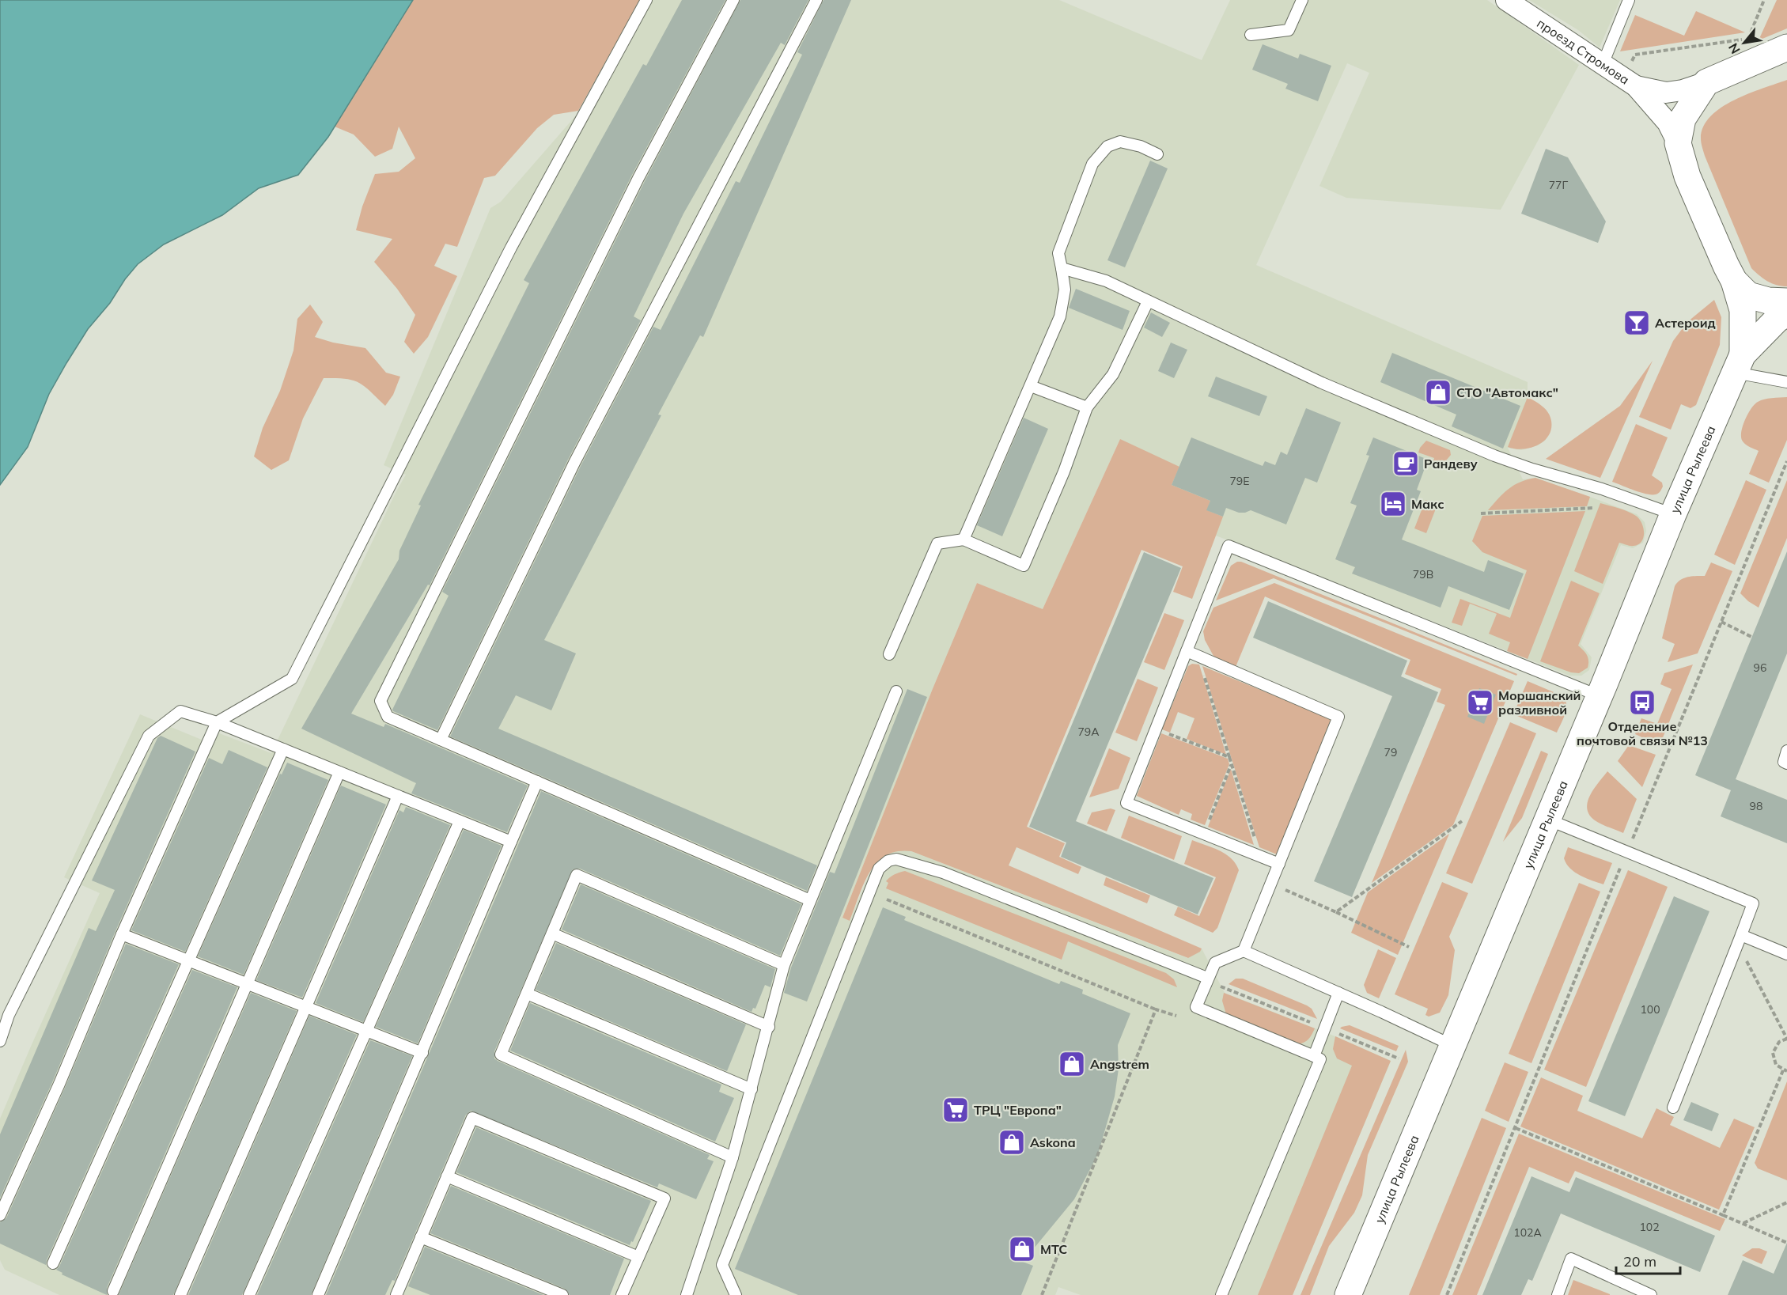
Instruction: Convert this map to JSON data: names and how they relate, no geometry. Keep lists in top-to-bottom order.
{
  "streets": {
    "main road": ["улица Рылеева"],
    "street": ["проезд Стромова"]
  },
  "places": {
    "bar": ["Астероид"],
    "shop": [
      "СТО \"Автомакс\"",
      "Angstrem",
      "Askona",
      "МТС"
    ],
    "cafe": ["Рандеву"],
    "hotel": ["Макс"],
    "supermarket": ["Моршанский разливной", "ТРЦ \"Европа\""],
    "bus stop": ["Отделение почтовой связи №13"]
  },
  "house_numbers": [
    "77Г",
    "79Е",
    "79В",
    "96",
    "79А",
    "79",
    "98",
    "100",
    "102",
    "102А"
  ],
  "scale_bar": "20 m",
  "north": "bottom left"
}
